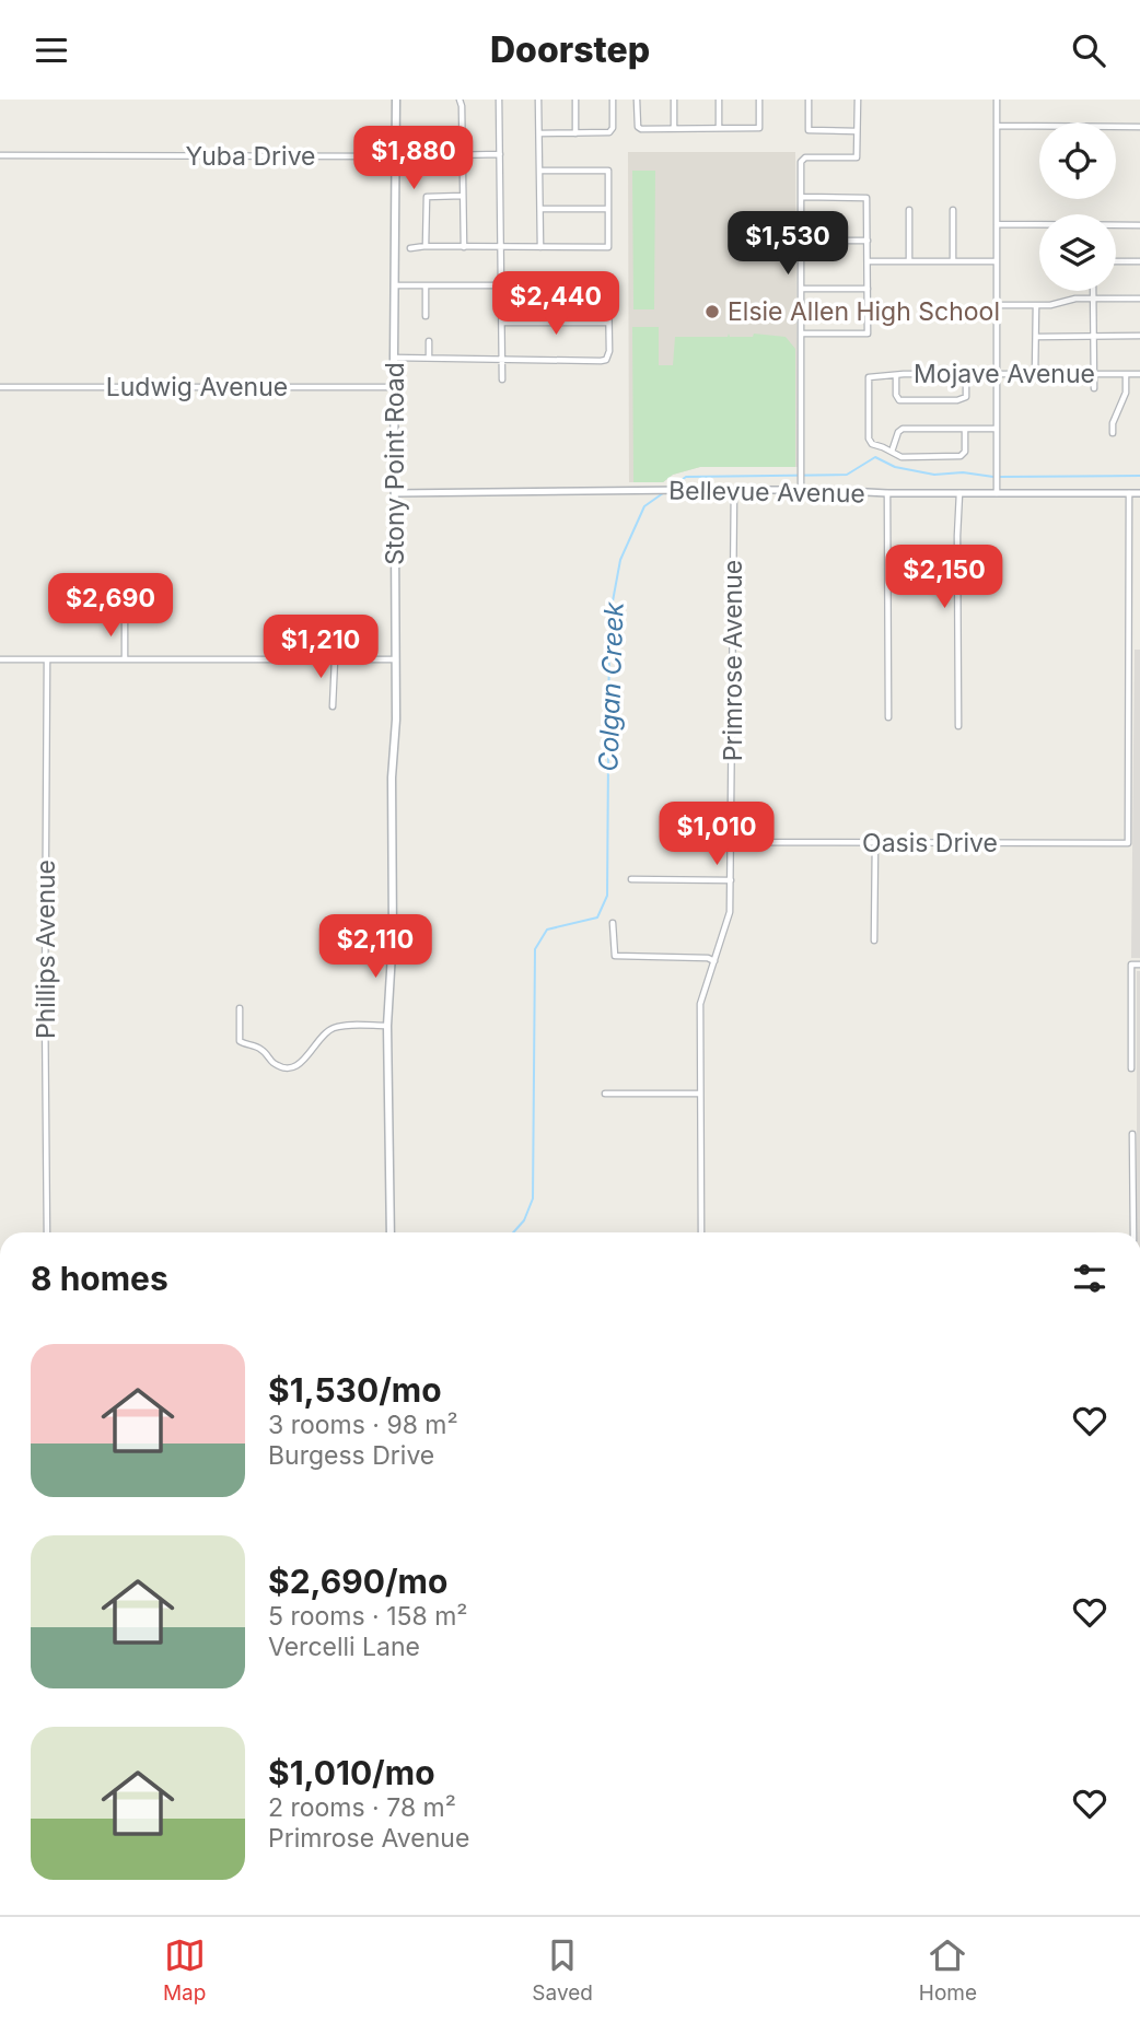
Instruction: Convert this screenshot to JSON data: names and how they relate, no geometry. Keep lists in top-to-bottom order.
{
  "streets": {
    "main road": ["Stony Point Road"],
    "street": [
      "Yuba Drive",
      "Mojave Avenue",
      "Ludwig Avenue",
      "Bellevue Avenue",
      "Primrose Avenue",
      "Oasis Drive",
      "Phillips Avenue"
    ]
  },
  "crossings": [
    ["Yuba Drive", "Stony Point Road"],
    ["Ludwig Avenue", "Stony Point Road"],
    ["Stony Point Road", "Bellevue Avenue"],
    ["Bellevue Avenue", "Primrose Avenue"],
    ["Bellevue Avenue", "Oasis Drive"],
    ["Primrose Avenue", "Oasis Drive"]
  ],
  "water": ["Colgan Creek"],
  "places": ["Elsie Allen High School"],
  "page": {
    "header": "Doorstep",
    "price": [
      "$1,880",
      "$1,530",
      "$2,440",
      "$2,150",
      "$2,690",
      "$1,210",
      "$1,010",
      "$2,110"
    ],
    "heading": "8 homes",
    "list": [
      {
        "name": "$1,530/mo",
        "note": "3 rooms · 98 m² · Burgess Drive"
      },
      {
        "name": "$2,690/mo",
        "note": "5 rooms · 158 m² · Vercelli Lane"
      },
      {
        "name": "$1,010/mo",
        "note": "2 rooms · 78 m² · Primrose Avenue"
      }
    ],
    "tabs": ["Map", "Saved", "Home"]
  }
}
